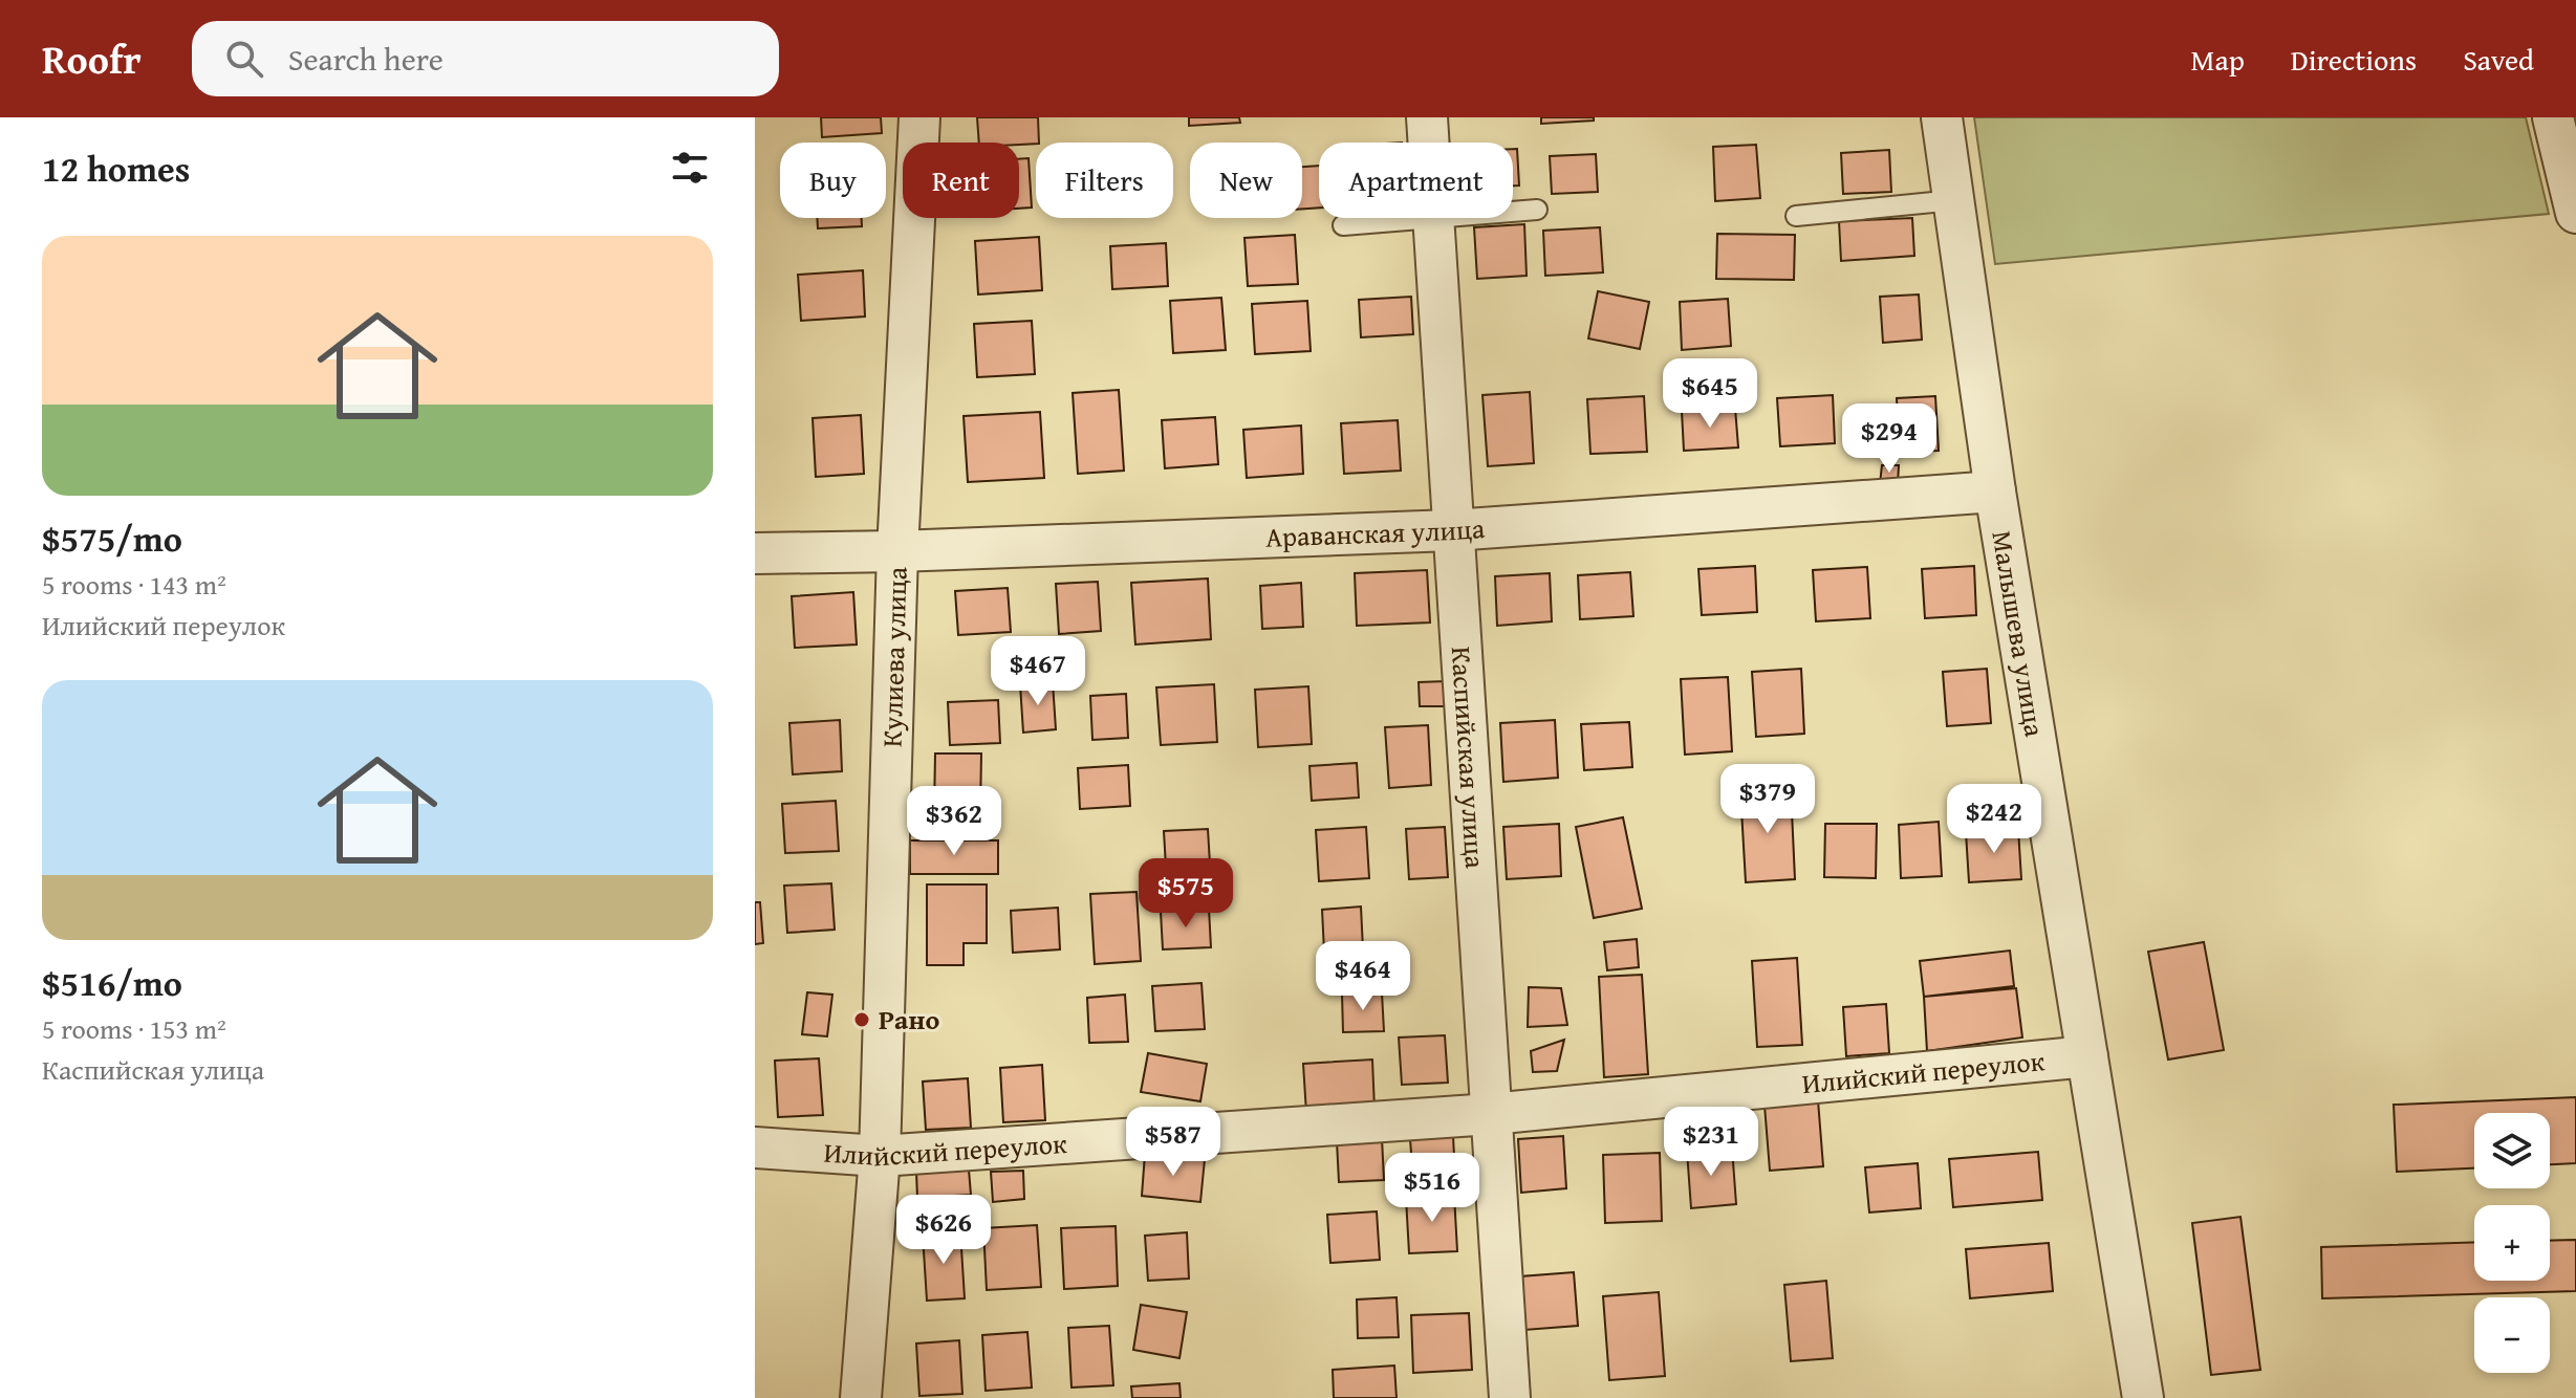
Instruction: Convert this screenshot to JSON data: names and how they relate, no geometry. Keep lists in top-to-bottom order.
{
  "streets": {
    "street": [
      "Араванская улица",
      "Малышева улица",
      "Кулиева улица",
      "Каспийская улица",
      "Илийский переулок"
    ]
  },
  "crossings": [
    ["Араванская улица", "Малышева улица"],
    ["Араванская улица", "Кулиева улица"],
    ["Араванская улица", "Каспийская улица"],
    ["Малышева улица", "Илийский переулок"],
    ["Кулиева улица", "Илийский переулок"],
    ["Каспийская улица", "Илийский переулок"]
  ],
  "places": ["Рано"],
  "page": {
    "header": "Roofr",
    "search": "Search here",
    "nav": ["Map", "Directions", "Saved"],
    "heading": "12 homes",
    "chip": [
      "Buy",
      "Rent",
      "Filters",
      "New",
      "Apartment"
    ],
    "list": [
      {
        "name": "$575/mo",
        "note": "5 rooms · 143 m² · Илийский переулок"
      },
      {
        "name": "$516/mo",
        "note": "5 rooms · 153 m² · Каспийская улица"
      }
    ],
    "price": [
      "$645",
      "$294",
      "$467",
      "$379",
      "$242",
      "$362",
      "$575",
      "$464",
      "$587",
      "$231",
      "$516",
      "$626"
    ],
    "map_buttons": ["+", "−"]
  }
}
